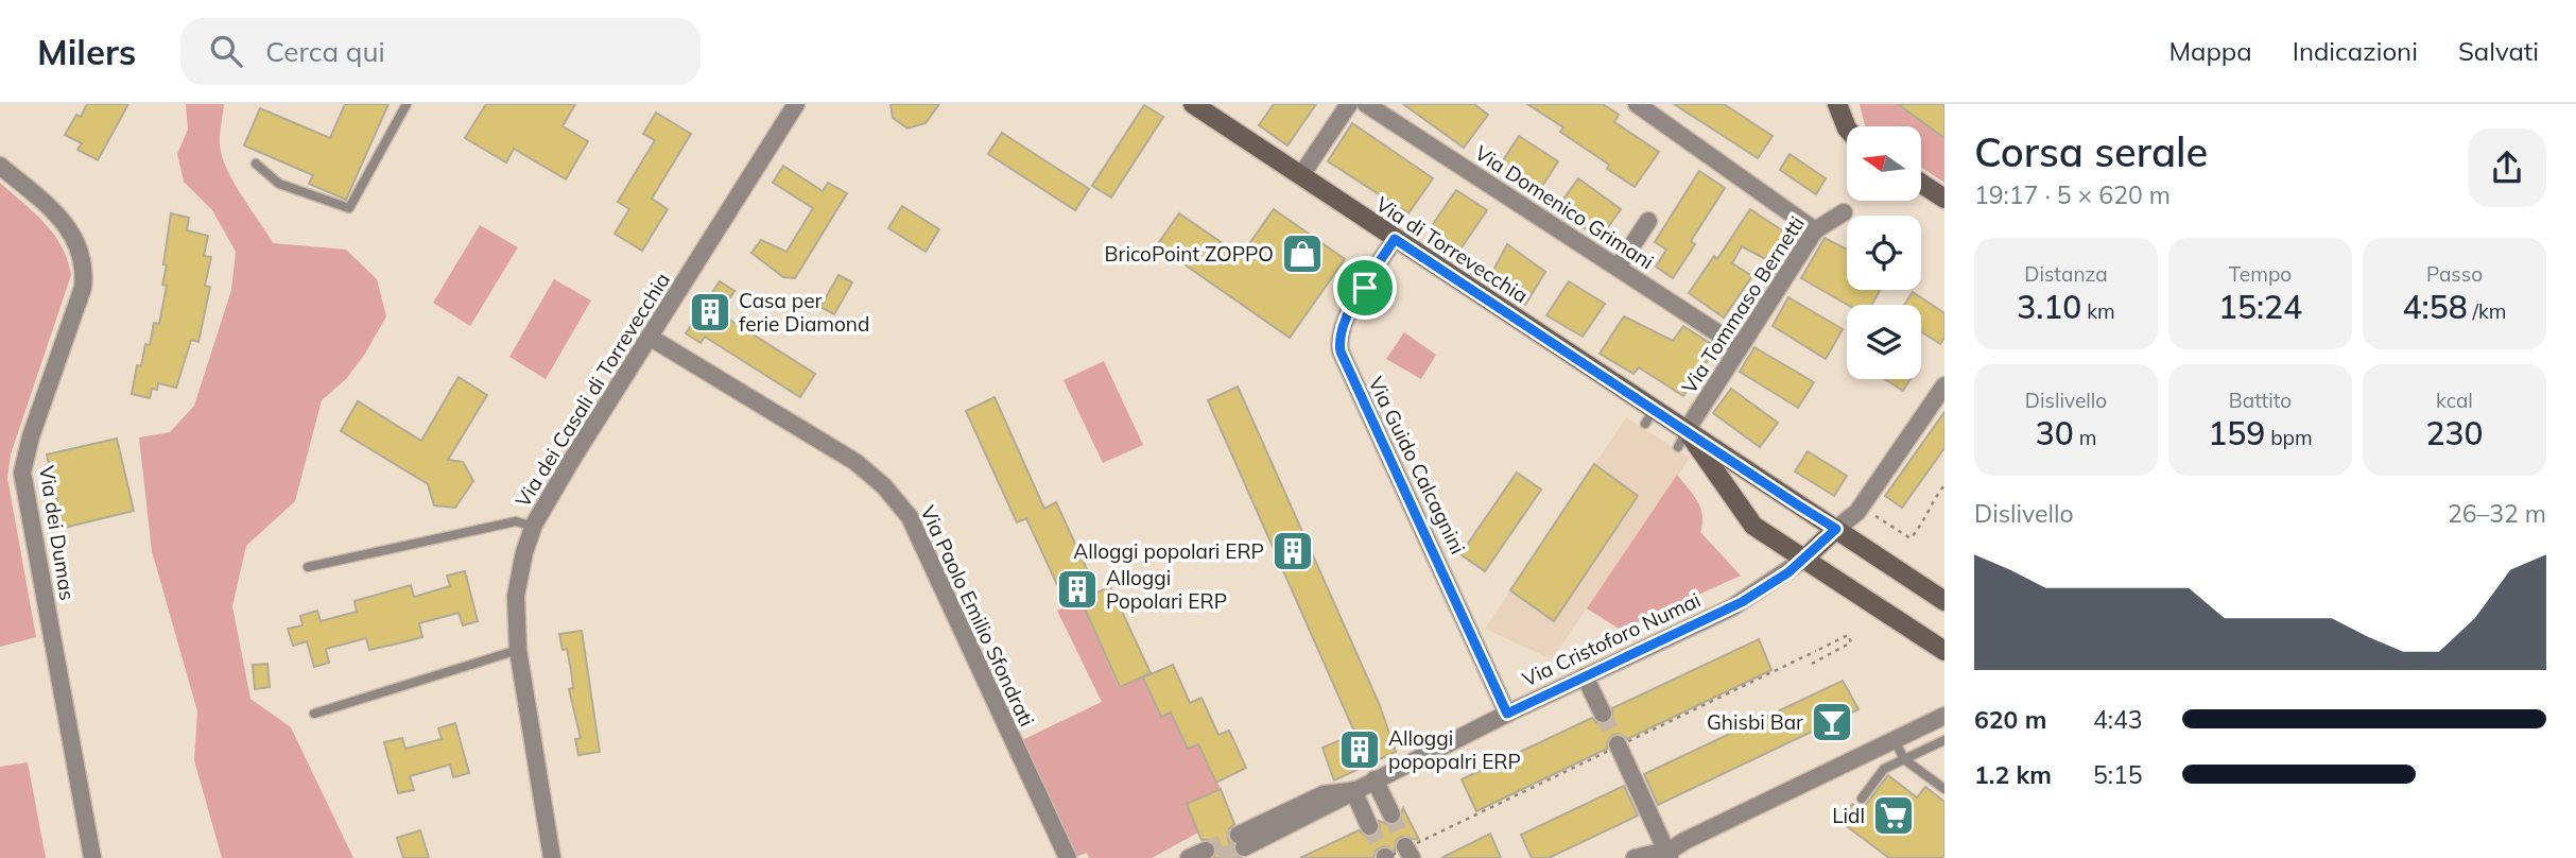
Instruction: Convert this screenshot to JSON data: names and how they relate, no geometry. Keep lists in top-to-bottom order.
{
  "streets": {
    "main road": ["Via di Torrevecchia"],
    "street": [
      "Via Domenico Grimani",
      "Via Tommaso Bernetti",
      "Via dei Casali di Torrevecchia",
      "Via Guido Calcagnini",
      "Via dei Dumas",
      "Via Paolo Emilio Sfondrati",
      "Via Cristoforo Numai"
    ]
  },
  "crossings": [
    ["Via Domenico Grimani", "Via Tommaso Bernetti"],
    ["Via di Torrevecchia", "Via Tommaso Bernetti"],
    ["Via di Torrevecchia", "Via Guido Calcagnini"],
    ["Via di Torrevecchia", "Via Cristoforo Numai"],
    ["Via dei Casali di Torrevecchia", "Via Paolo Emilio Sfondrati"],
    ["Via Guido Calcagnini", "Via Cristoforo Numai"]
  ],
  "places": {
    "shop": ["BricoPoint ZOPPO"],
    "building": [
      "Casa per ferie Diamond",
      "Alloggi popolari ERP",
      "Alloggi Popolari ERP",
      "Alloggi popopalri ERP"
    ],
    "bar": ["Ghisbi Bar"],
    "supermarket": ["Lidl"]
  },
  "north": "left",
  "page": {
    "header": "Milers",
    "search": "Cerca qui",
    "nav": ["Mappa", "Indicazioni", "Salvati"],
    "heading": ["Corsa serale", "19:17 · 5 × 620 m"],
    "stats": [
      ["Distanza", "3.10 km"],
      ["Tempo", "15:24"],
      ["Passo", "4:58 /km"],
      ["Dislivello", "30 m"],
      ["Battito", "159 bpm"],
      ["kcal", "230"]
    ],
    "chart": ["Dislivello", "26–32 m"],
    "list": [
      {
        "name": "620 m",
        "note": "4:43"
      },
      {
        "name": "1.2 km",
        "note": "5:15"
      }
    ]
  }
}
